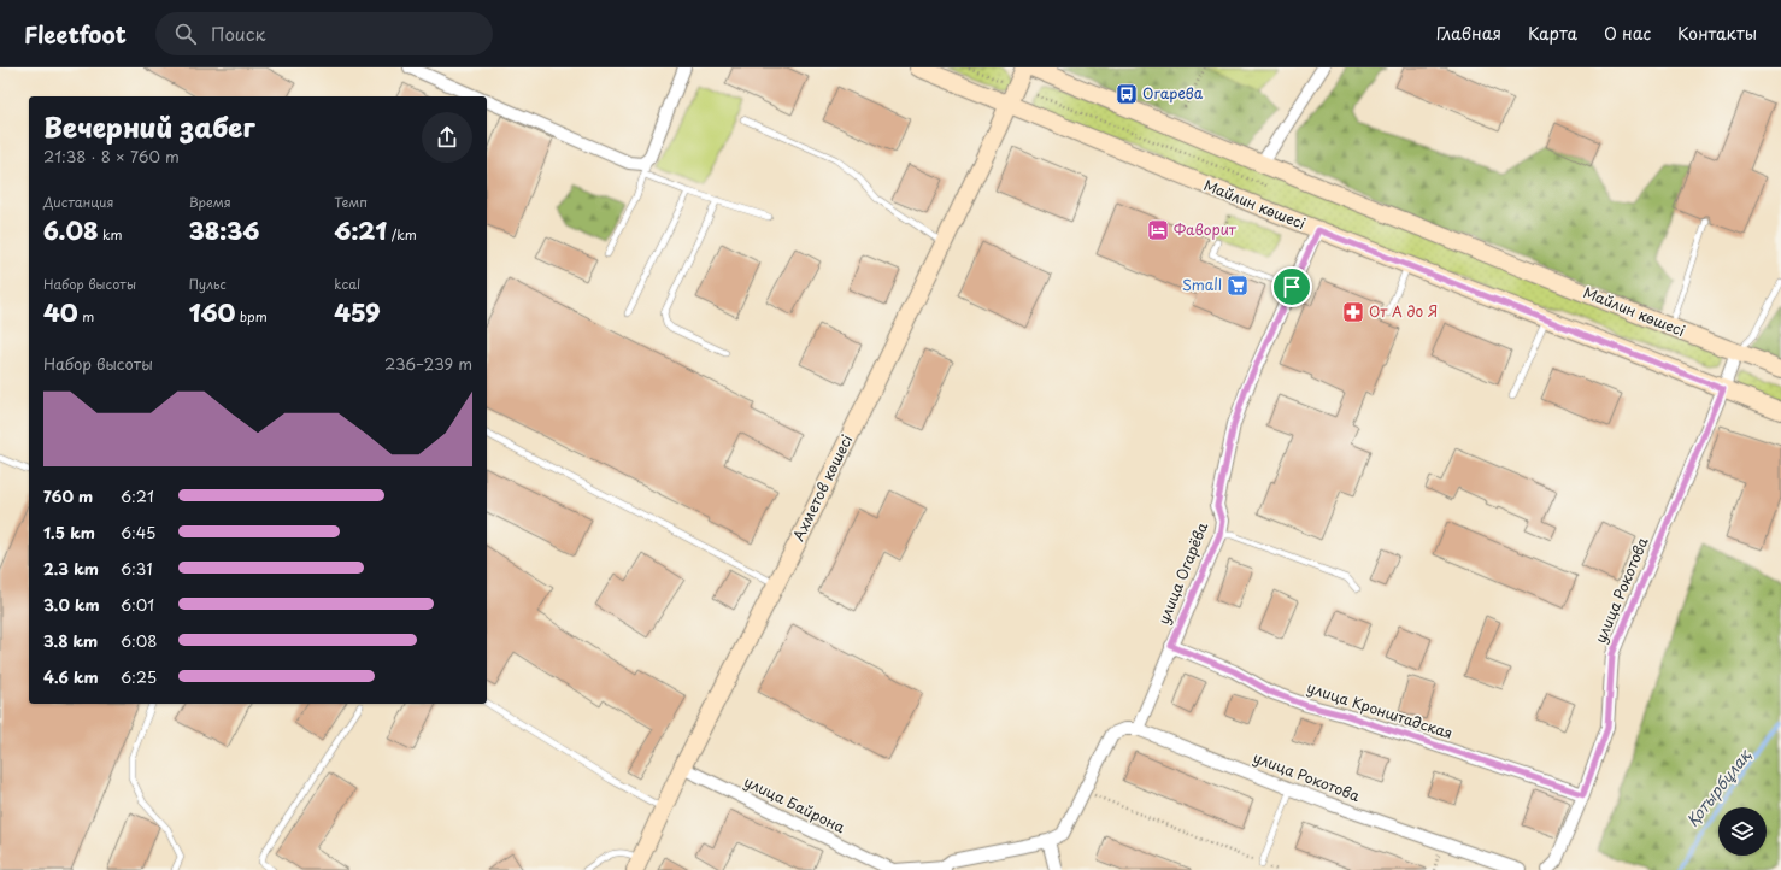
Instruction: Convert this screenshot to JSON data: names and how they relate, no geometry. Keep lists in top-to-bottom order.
{
  "streets": {
    "main road": ["Майлин көшесі", "Ахметов көшесі"],
    "street": [
      "улица Огарёва",
      "улица Рокотова",
      "улица Кронштадская",
      "улица Байрона"
    ]
  },
  "crossings": [
    ["Майлин көшесі", "Ахметов көшесі"],
    ["Майлин көшесі", "улица Огарёва"],
    ["Майлин көшесі", "улица Рокотова"],
    ["Ахметов көшесі", "улица Байрона"],
    ["улица Огарёва", "улица Рокотова"],
    ["улица Огарёва", "улица Кронштадская"],
    ["улица Рокотова", "улица Кронштадская"]
  ],
  "water": ["Қотырбұлақ"],
  "places": {
    "bus stop": ["Огарева"],
    "hotel": ["Фаворит"],
    "supermarket": ["Small"],
    "pharmacy": ["От А до Я"]
  },
  "page": {
    "header": "Fleetfoot",
    "search": "Поиск",
    "nav": [
      "Главная",
      "Карта",
      "О нас",
      "Контакты"
    ],
    "heading": ["Вечерний забег", "21:38 · 8 × 760 m"],
    "stats": [
      ["Дистанция", "6.08 km"],
      ["Время", "38:36"],
      ["Темп", "6:21 /km"],
      ["Набор высоты", "40 m"],
      ["Пульс", "160 bpm"],
      ["kcal", "459"]
    ],
    "chart": ["Набор высоты", "236–239 m"],
    "list": [
      {
        "name": "760 m",
        "note": "6:21"
      },
      {
        "name": "1.5 km",
        "note": "6:45"
      },
      {
        "name": "2.3 km",
        "note": "6:31"
      },
      {
        "name": "3.0 km",
        "note": "6:01"
      },
      {
        "name": "3.8 km",
        "note": "6:08"
      },
      {
        "name": "4.6 km",
        "note": "6:25"
      }
    ]
  }
}
